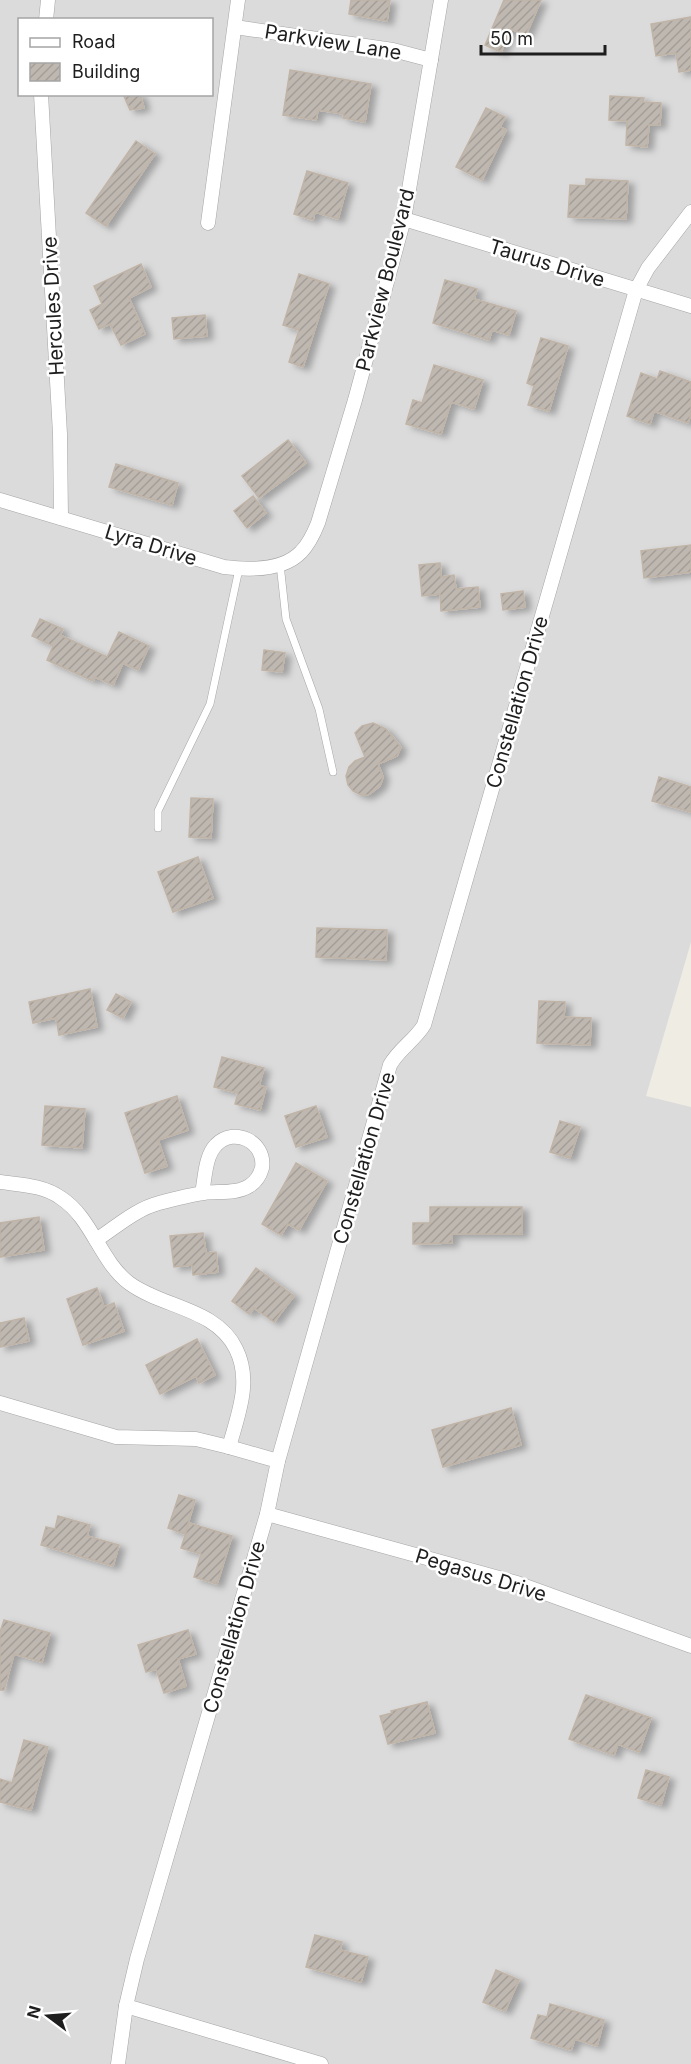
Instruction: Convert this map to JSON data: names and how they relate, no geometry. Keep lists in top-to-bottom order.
{
  "streets": {
    "street": [
      "Parkview Lane",
      "Taurus Drive",
      "Parkview Boulevard",
      "Hercules Drive",
      "Lyra Drive",
      "Constellation Drive",
      "Pegasus Drive"
    ]
  },
  "crossings": [
    ["Parkview Lane", "Parkview Boulevard"],
    ["Taurus Drive", "Parkview Boulevard"],
    ["Taurus Drive", "Constellation Drive"],
    ["Parkview Boulevard", "Lyra Drive"],
    ["Hercules Drive", "Lyra Drive"],
    ["Constellation Drive", "Pegasus Drive"]
  ],
  "legend": ["Road", "Building"],
  "scale_bar": "50 m",
  "north": "left"
}
